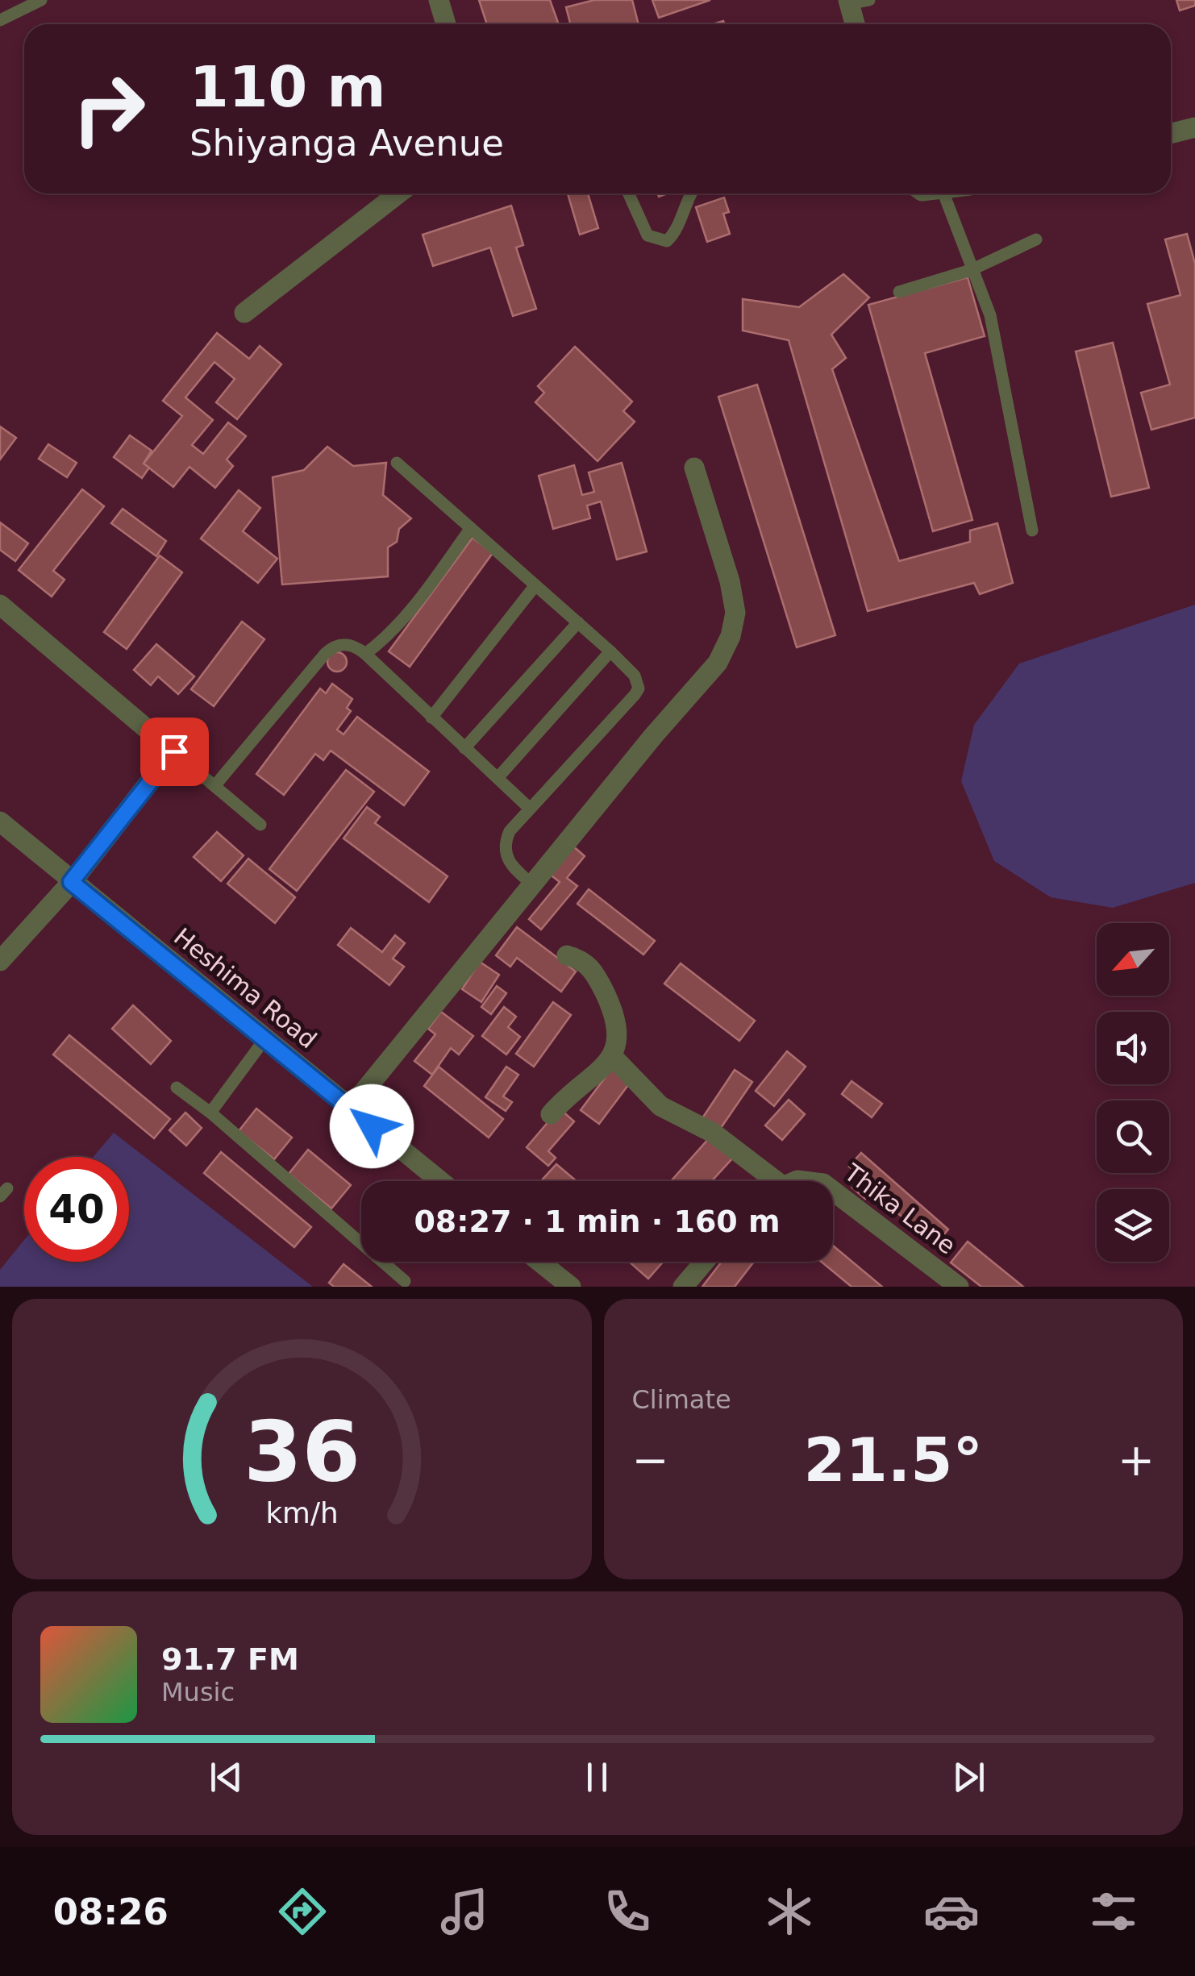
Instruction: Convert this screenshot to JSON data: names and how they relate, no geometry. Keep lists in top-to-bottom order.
{
  "streets": {
    "street": ["Heshima Road", "Thika Lane"]
  },
  "north": "bottom left",
  "page": {
    "turn": ["110 m", "Shiyanga Avenue"],
    "limit": "40",
    "trip": "08:27 · 1 min · 160 m",
    "tile": "Climate",
    "heat": ["−", "21.5°", "+"],
    "song": ["91.7 FM", "Music"],
    "tabs": "08:26",
    "gauge": ["36", "km/h"]
  }
}
